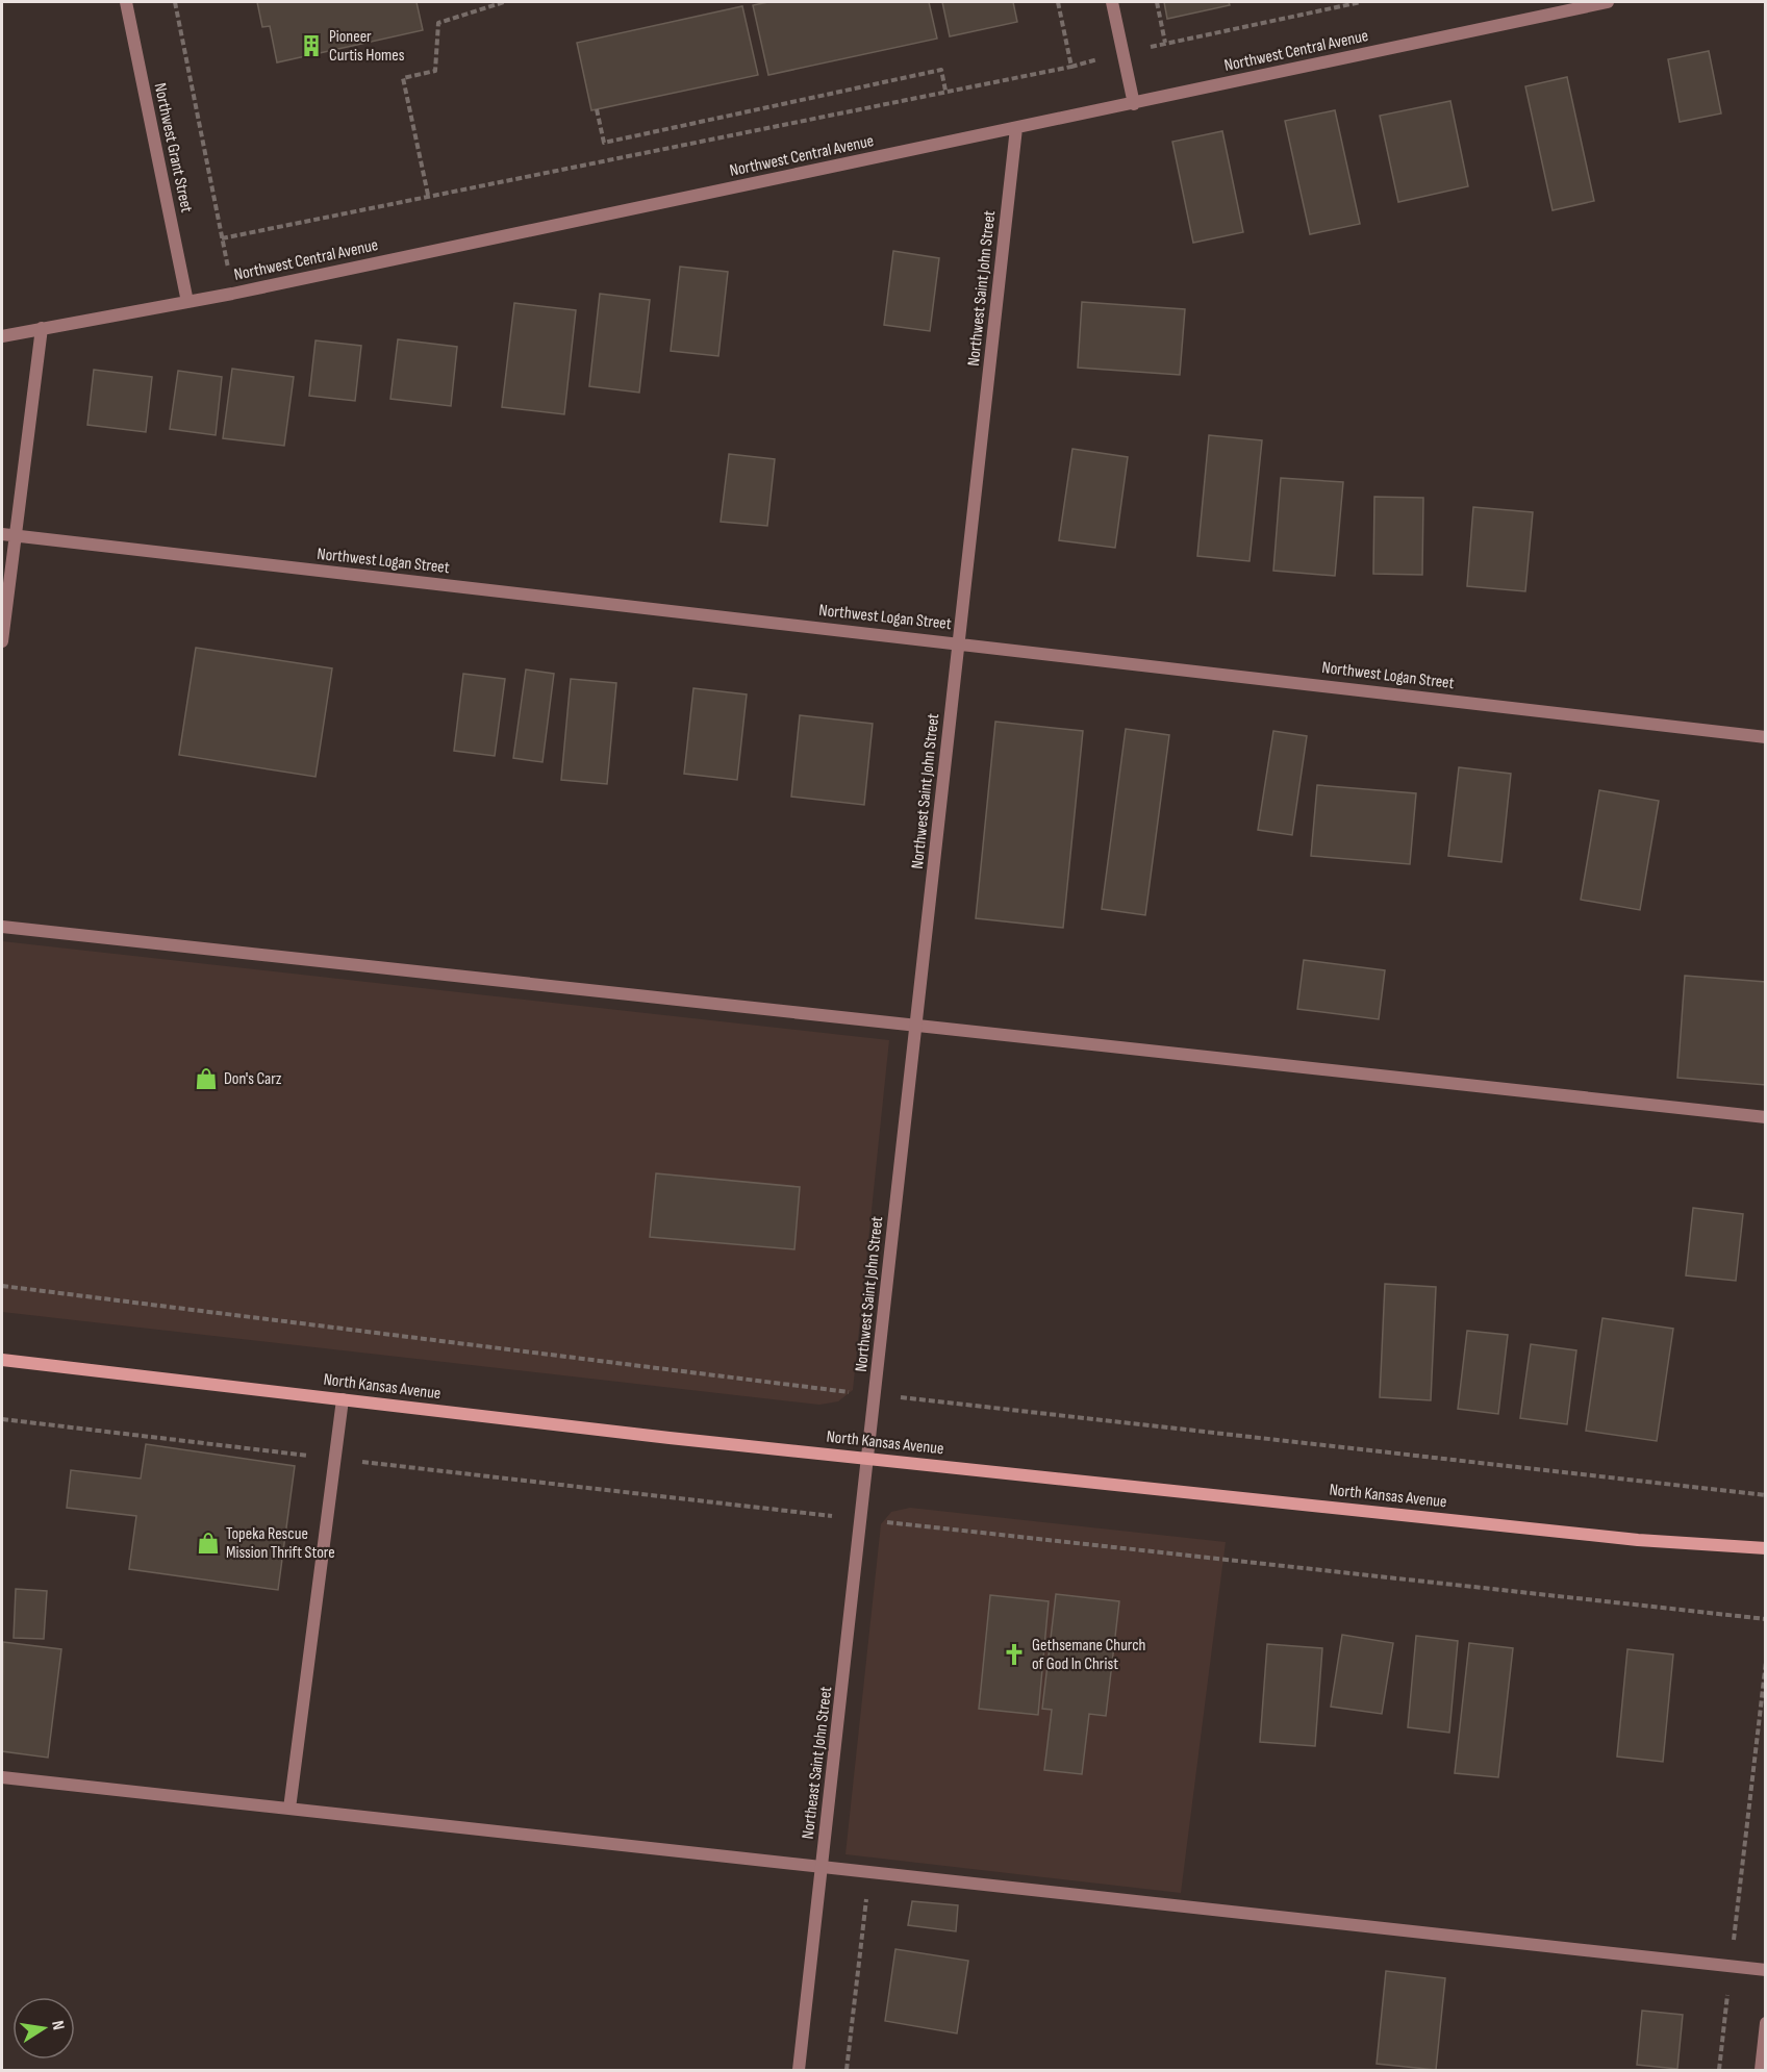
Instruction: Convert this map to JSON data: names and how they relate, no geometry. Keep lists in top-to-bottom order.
{
  "streets": {
    "main road": ["North Kansas Avenue"],
    "street": [
      "Northwest Central Avenue",
      "Northwest Grant Street",
      "Northwest Saint John Street",
      "Northwest Logan Street",
      "Northeast Saint John Street"
    ]
  },
  "crossings": [
    ["Northwest Central Avenue", "Northwest Grant Street"],
    ["Northwest Central Avenue", "Northwest Saint John Street"],
    ["Northwest Saint John Street", "Northwest Logan Street"],
    ["Northwest Saint John Street", "North Kansas Avenue"],
    ["Northwest Saint John Street", "Northeast Saint John Street"],
    ["North Kansas Avenue", "Northeast Saint John Street"]
  ],
  "places": {
    "building": ["Pioneer Curtis Homes"],
    "shop": ["Don's Carz", "Topeka Rescue Mission Thrift Store"],
    "church": ["Gethsemane Church of God In Christ"]
  },
  "north": "right"
}
